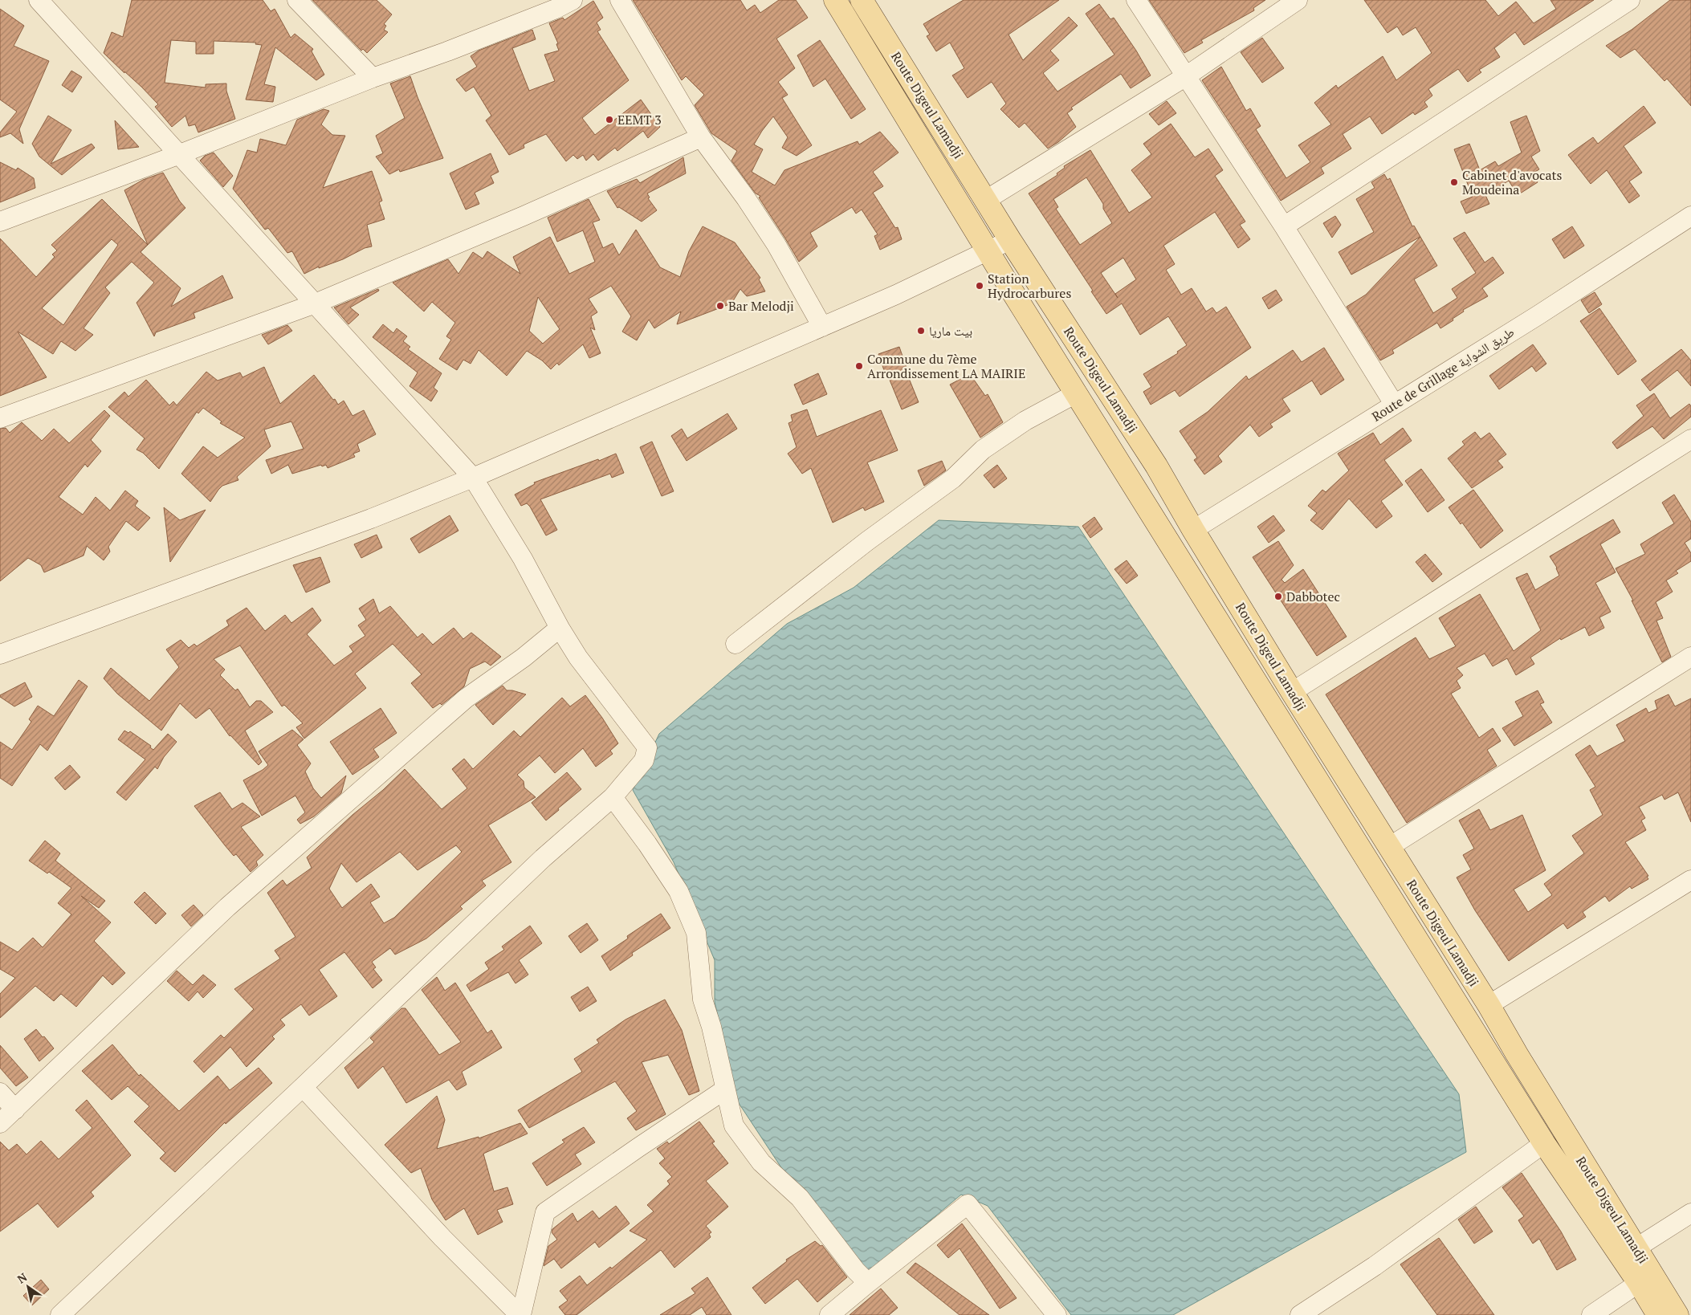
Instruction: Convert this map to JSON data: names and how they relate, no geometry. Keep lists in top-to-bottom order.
{
  "streets": {
    "main road": ["Route Digeul Lamadji"],
    "street": ["Route de Grillage طريق الشواية"]
  },
  "crossings": [
    ["Route Digeul Lamadji", "Route de Grillage طريق الشواية"]
  ],
  "places": [
    "EEMT 3",
    "Cabinet d'avocats Moudeina",
    "Station Hydrocarbures",
    "Bar Melodji",
    "بيت ماريا",
    "Commune du 7ème Arrondissement LA MAIRIE",
    "Dabbotec"
  ],
  "north": "top left"
}
